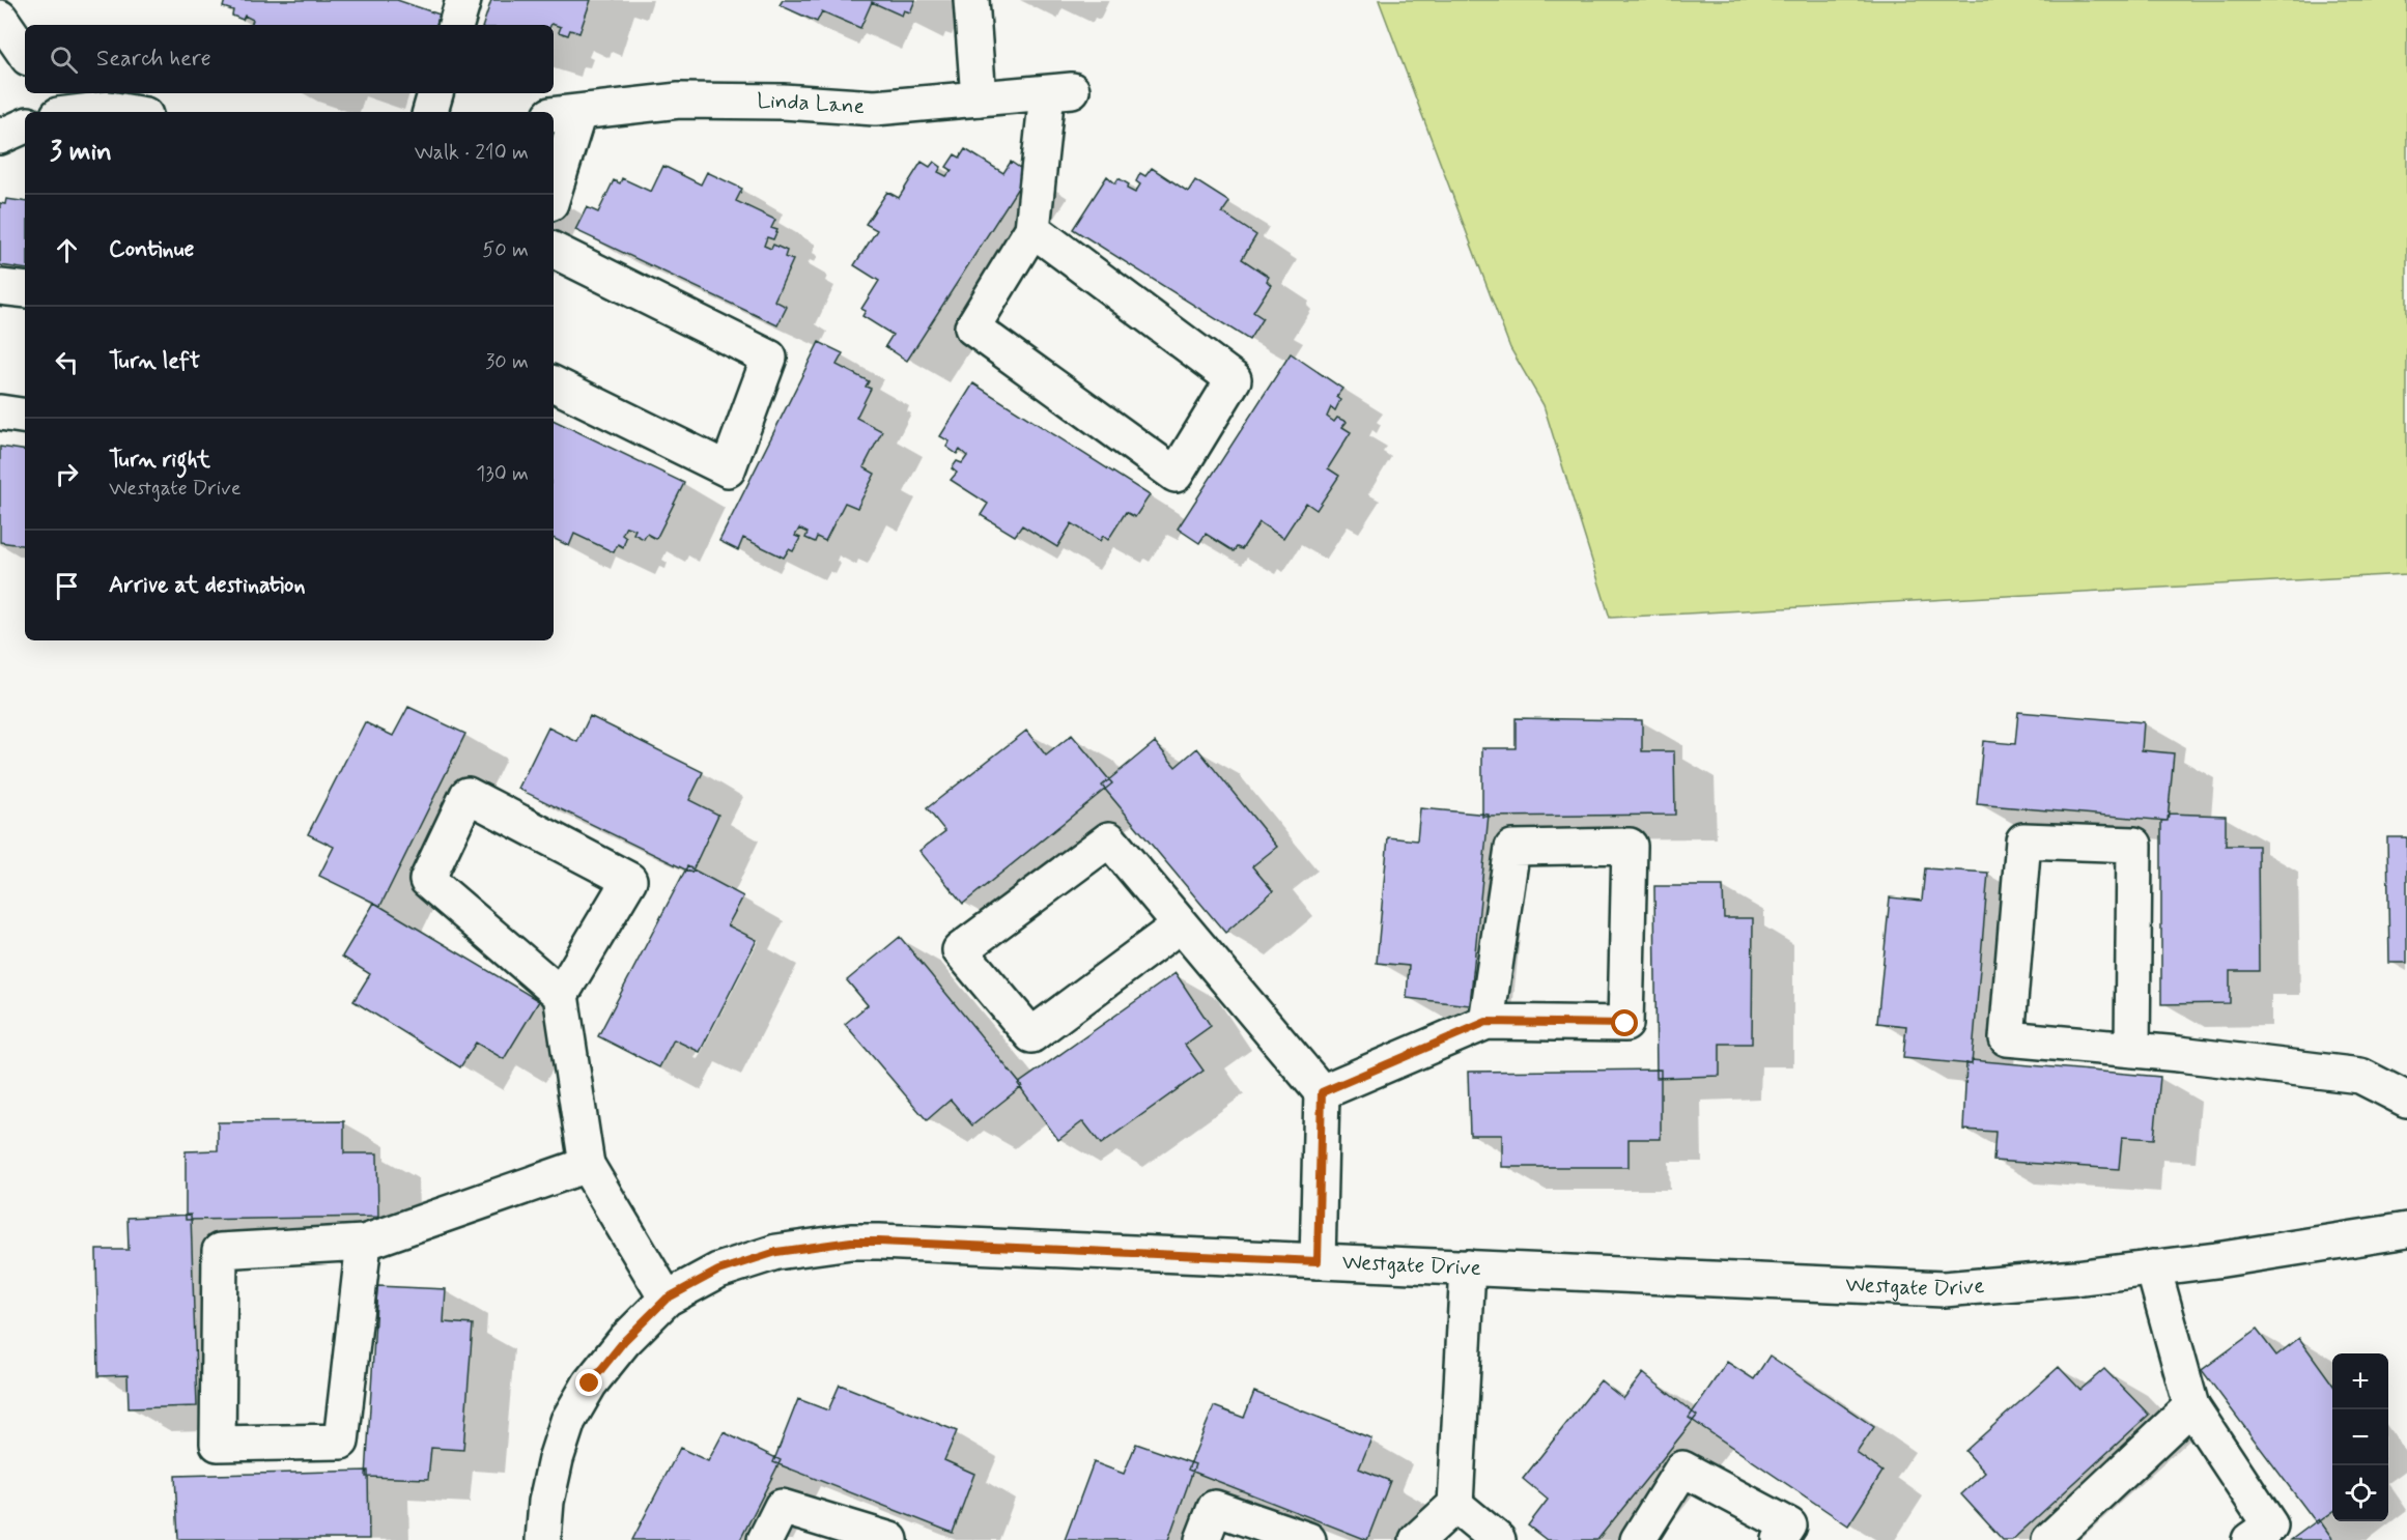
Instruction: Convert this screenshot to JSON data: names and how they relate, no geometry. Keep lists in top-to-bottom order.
{
  "streets": {
    "street": ["Linda Lane", "Westgate Drive"]
  },
  "page": {
    "search": "Search here",
    "heading": ["3 min", "Walk · 210 m"],
    "list": [
      ["Continue", "50 m"],
      ["Turn left", "30 m"],
      ["Turn right", "Westgate Drive", "130 m"],
      "Arrive at destination"
    ],
    "map_buttons": ["+", "−"]
  }
}
